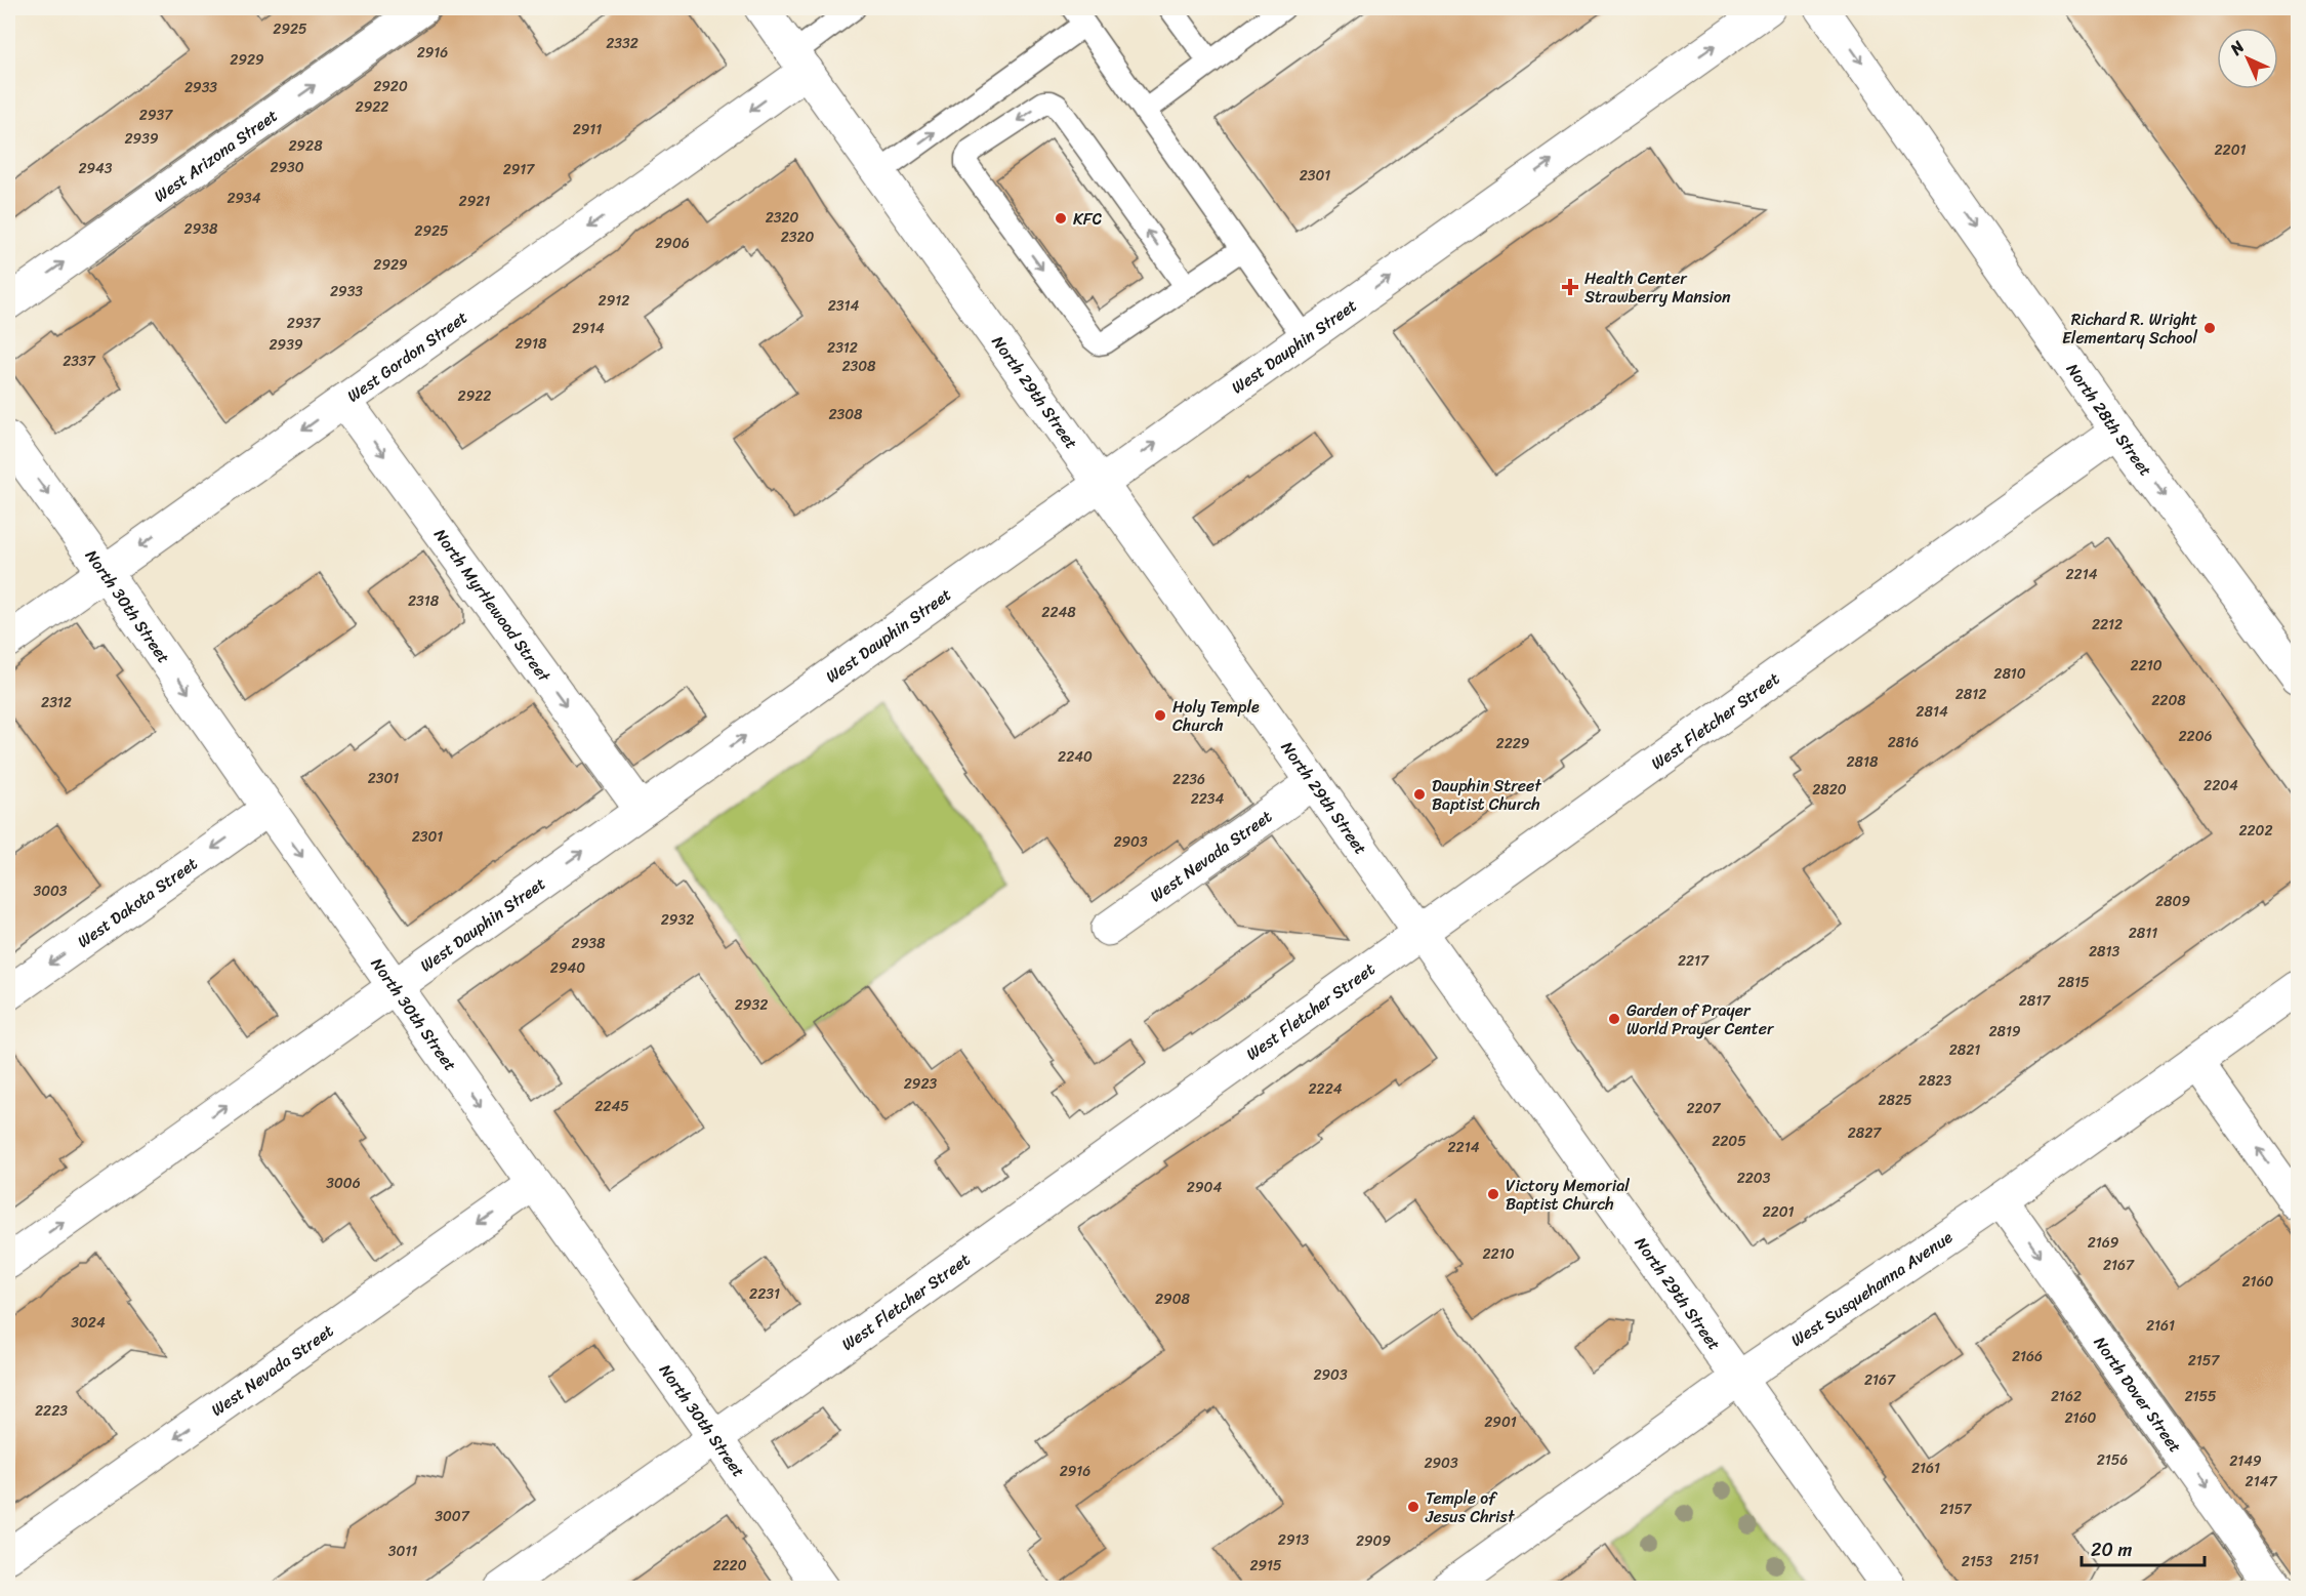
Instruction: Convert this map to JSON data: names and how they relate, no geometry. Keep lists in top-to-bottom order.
{
  "streets": {
    "street": [
      "West Arizona Street",
      "West Dauphin Street",
      "West Gordon Street",
      "North 29th Street",
      "North 28th Street",
      "North Myrtlewood Street",
      "North 30th Street",
      "West Fletcher Street",
      "West Nevada Street",
      "West Dakota Street",
      "West Susquehanna Avenue",
      "North Dover Street"
    ]
  },
  "crossings": [
    ["West Dauphin Street", "North 29th Street"],
    ["West Dauphin Street", "North Myrtlewood Street"],
    ["West Dauphin Street", "North 30th Street"],
    ["West Gordon Street", "North 29th Street"],
    ["West Gordon Street", "North Myrtlewood Street"],
    ["West Gordon Street", "North 30th Street"],
    ["North 29th Street", "West Fletcher Street"],
    ["North 29th Street", "West Nevada Street"],
    ["North 29th Street", "West Susquehanna Avenue"],
    ["North 28th Street", "West Fletcher Street"],
    ["North 30th Street", "West Fletcher Street"],
    ["North 30th Street", "West Nevada Street"],
    ["North 30th Street", "West Dakota Street"],
    ["West Susquehanna Avenue", "North Dover Street"]
  ],
  "one_way": [
    "West Arizona Street",
    "West Dauphin Street",
    "West Gordon Street",
    "North 28th Street",
    "North Myrtlewood Street",
    "North 30th Street",
    "West Nevada Street",
    "West Dakota Street"
  ],
  "places": {
    "other": [
      "KFC",
      "Richard R. Wright Elementary School",
      "Holy Temple Church",
      "Dauphin Street Baptist Church",
      "Garden of Prayer World Prayer Center",
      "Victory Memorial Baptist Church",
      "Temple of Jesus Christ"
    ],
    "health": ["Health Center Strawberry Mansion"]
  },
  "house_numbers": [
    "2925",
    "2332",
    "2916",
    "2929",
    "2920",
    "2933",
    "2922",
    "2937",
    "2911",
    "2939",
    "2928",
    "2201",
    "2930",
    "2943",
    "2917",
    "2301",
    "2934",
    "2921",
    "2320",
    "2938",
    "2925",
    "2320",
    "2906",
    "2929",
    "2933",
    "2912",
    "2314",
    "2937",
    "2914",
    "2918",
    "2939",
    "2312",
    "2337",
    "2308",
    "2922",
    "2308",
    "2214",
    "2318",
    "2248",
    "2212",
    "2210",
    "2810",
    "2812",
    "2208",
    "2312",
    "2814",
    "2206",
    "2816",
    "2229",
    "2240",
    "2818",
    "2301",
    "2236",
    "2204",
    "2820",
    "2234",
    "2202",
    "2301",
    "2903",
    "3003",
    "2809",
    "2932",
    "2811",
    "2938",
    "2813",
    "2217",
    "2940",
    "2815",
    "2817",
    "2932",
    "2819",
    "2821",
    "2823",
    "2923",
    "2224",
    "2825",
    "2245",
    "2207",
    "2827",
    "2205",
    "2214",
    "2203",
    "3006",
    "2904",
    "2201",
    "2169",
    "2210",
    "2167",
    "2160",
    "2231",
    "2908",
    "3024",
    "2161",
    "2166",
    "2157",
    "2903",
    "2167",
    "2162",
    "2155",
    "2223",
    "2160",
    "2901",
    "2156",
    "2149",
    "2903",
    "2161",
    "2916",
    "2147",
    "2157",
    "3007",
    "2913",
    "2909",
    "3011",
    "2151",
    "2153",
    "2220",
    "2915"
  ],
  "scale_bar": "20 m",
  "north": "top left"
}
